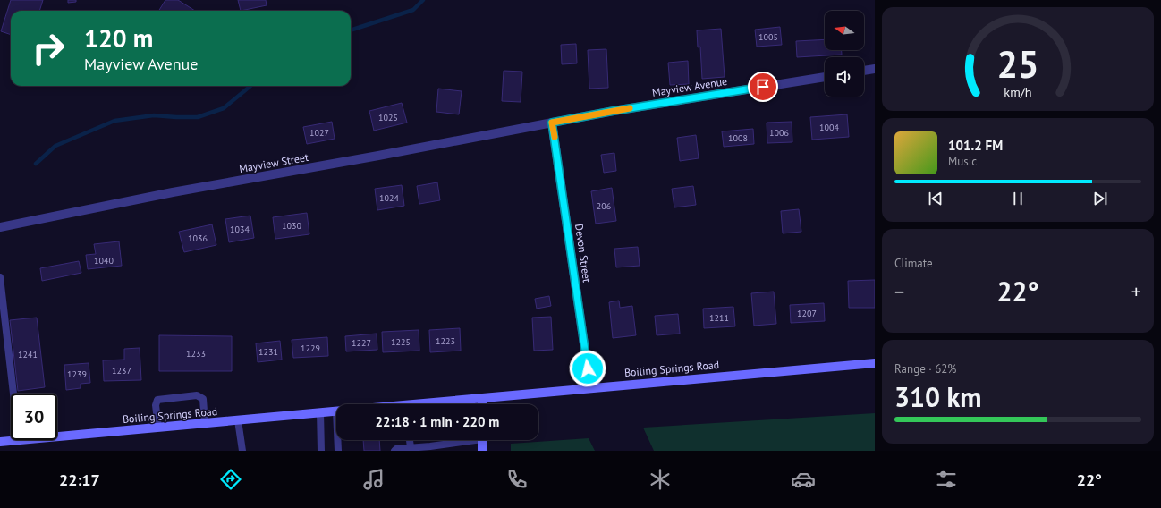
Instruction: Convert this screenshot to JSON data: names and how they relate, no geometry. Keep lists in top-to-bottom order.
{
  "streets": {
    "main road": ["Boiling Springs Road"],
    "street": ["Mayview Avenue", "Mayview Street", "Devon Street"]
  },
  "crossings": [
    ["Mayview Avenue", "Mayview Street"],
    ["Mayview Avenue", "Devon Street"],
    ["Mayview Street", "Devon Street"],
    ["Devon Street", "Boiling Springs Road"]
  ],
  "house_numbers": [
    "1005",
    "1025",
    "1004",
    "1027",
    "1006",
    "1008",
    "1024",
    "206",
    "1030",
    "1034",
    "1036",
    "1040",
    "1207",
    "1211",
    "1223",
    "1225",
    "1227",
    "1229",
    "1231",
    "1233",
    "1241",
    "1237",
    "1239"
  ],
  "north": "left",
  "page": {
    "turn": ["120 m", "Mayview Avenue"],
    "song": ["101.2 FM", "Music"],
    "tile": [
      "Climate",
      ["Range · 62%", "310 km"]
    ],
    "heat": ["−", "22°", "+"],
    "limit": "30",
    "trip": "22:18 · 1 min · 220 m",
    "tabs": ["22:17", "22°"],
    "gauge": ["25", "km/h"]
  }
}
